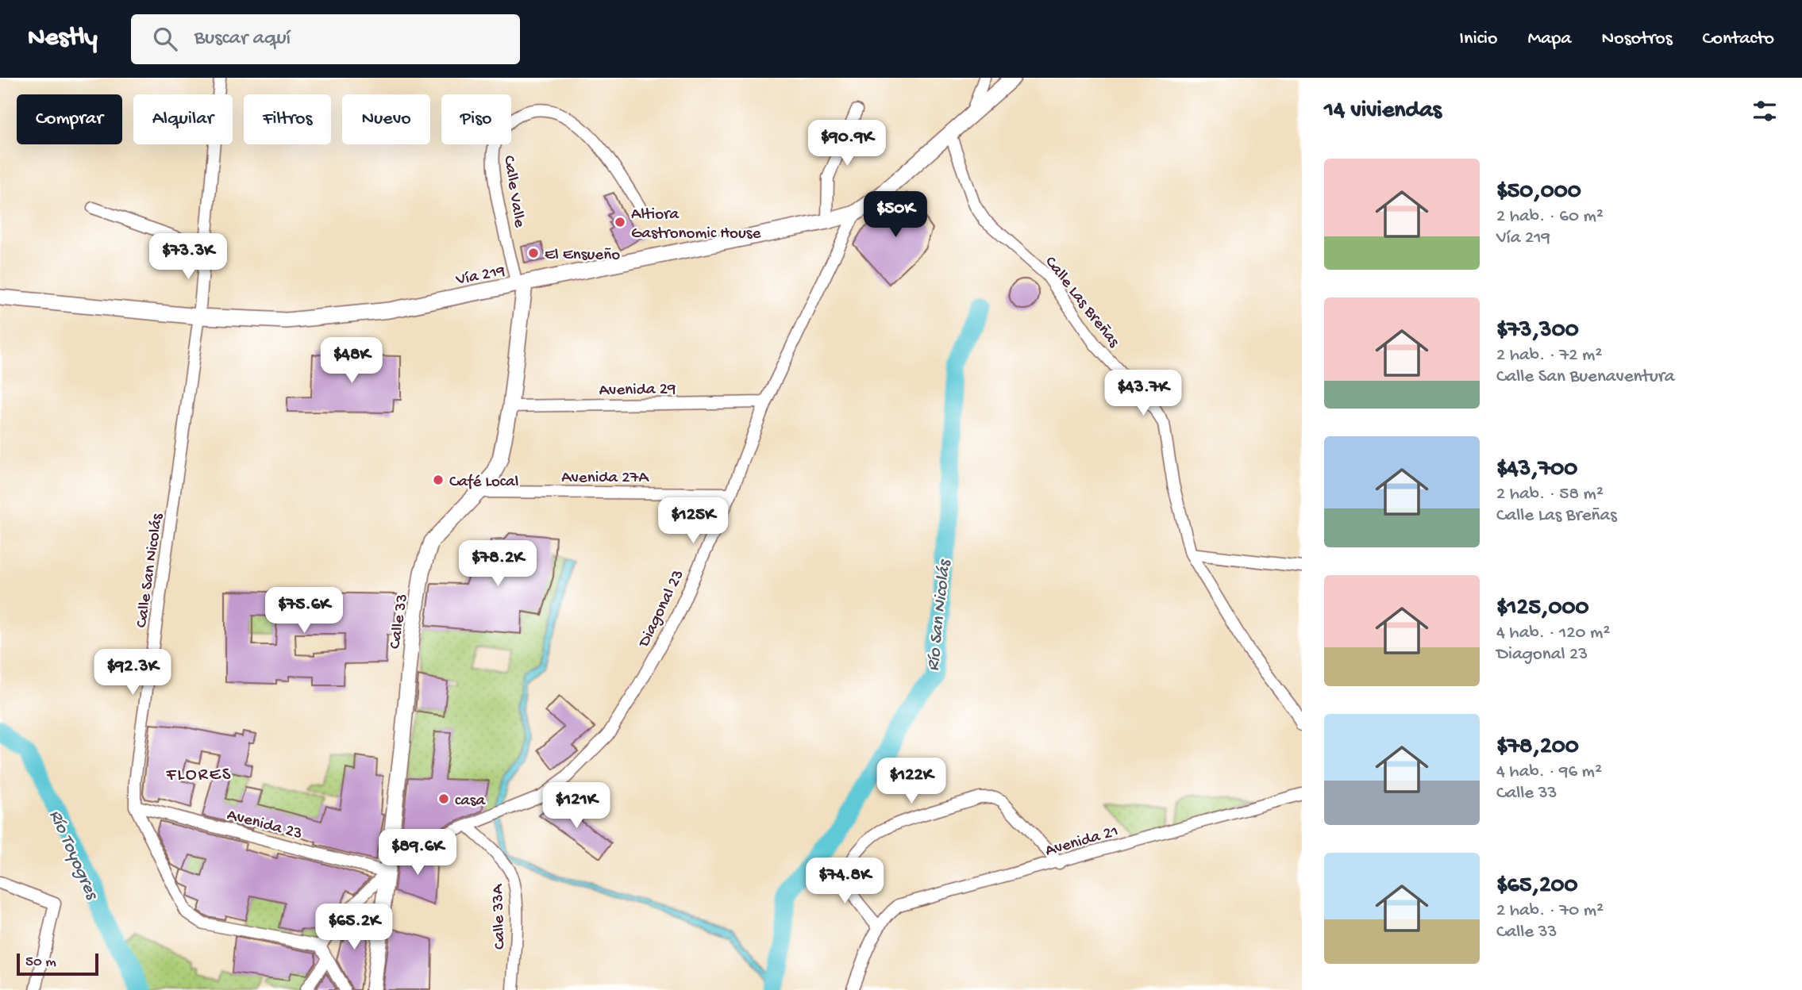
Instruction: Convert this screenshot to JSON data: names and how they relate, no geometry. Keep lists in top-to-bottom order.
{
  "streets": {
    "main road": ["Vía 219", "Calle 33"],
    "street": [
      "Calle Valle",
      "Calle Las Breñas",
      "Avenida 29",
      "Avenida 27A",
      "Calle San Nicolás",
      "Diagonal 23",
      "Avenida 23",
      "Avenida 21",
      "Calle 33A"
    ]
  },
  "crossings": [
    ["Calle Valle", "Vía 219"],
    ["Calle Valle", "Calle 33"],
    ["Vía 219", "Calle Las Breñas"],
    ["Vía 219", "Calle San Nicolás"],
    ["Vía 219", "Diagonal 23"],
    ["Vía 219", "Calle 33"],
    ["Avenida 29", "Diagonal 23"],
    ["Avenida 29", "Calle 33"],
    ["Avenida 27A", "Diagonal 23"],
    ["Avenida 27A", "Calle 33"],
    ["Calle San Nicolás", "Avenida 23"],
    ["Diagonal 23", "Calle 33A"],
    ["Calle 33", "Avenida 23"]
  ],
  "districts": ["FLORES"],
  "water": ["Río San Nicolás", "Río Toyogres"],
  "places": [
    "Altiora Gastronomic House",
    "El Ensueño",
    "Café Local",
    "casa"
  ],
  "scale_bar": "50 m",
  "page": {
    "header": "Nestly",
    "search": "Buscar aquí",
    "nav": [
      "Inicio",
      "Mapa",
      "Nosotros",
      "Contacto"
    ],
    "heading": "14 viviendas",
    "chip": [
      "Comprar",
      "Alquilar",
      "Filtros",
      "Nuevo",
      "Piso"
    ],
    "price": [
      "$90.9K",
      "$50K",
      "$73.3K",
      "$48K",
      "$43.7K",
      "$125K",
      "$78.2K",
      "$75.6K",
      "$92.3K",
      "$122K",
      "$121K",
      "$89.6K",
      "$74.8K",
      "$65.2K"
    ],
    "list": [
      {
        "name": "$50,000",
        "note": "2 hab. · 60 m² · Vía 219"
      },
      {
        "name": "$73,300",
        "note": "2 hab. · 72 m² · Calle San Buenaventura"
      },
      {
        "name": "$43,700",
        "note": "2 hab. · 58 m² · Calle Las Breñas"
      },
      {
        "name": "$125,000",
        "note": "4 hab. · 120 m² · Diagonal 23"
      },
      {
        "name": "$78,200",
        "note": "4 hab. · 96 m² · Calle 33"
      },
      {
        "name": "$65,200",
        "note": "2 hab. · 70 m² · Calle 33"
      }
    ],
    "scale": "50 m"
  }
}
